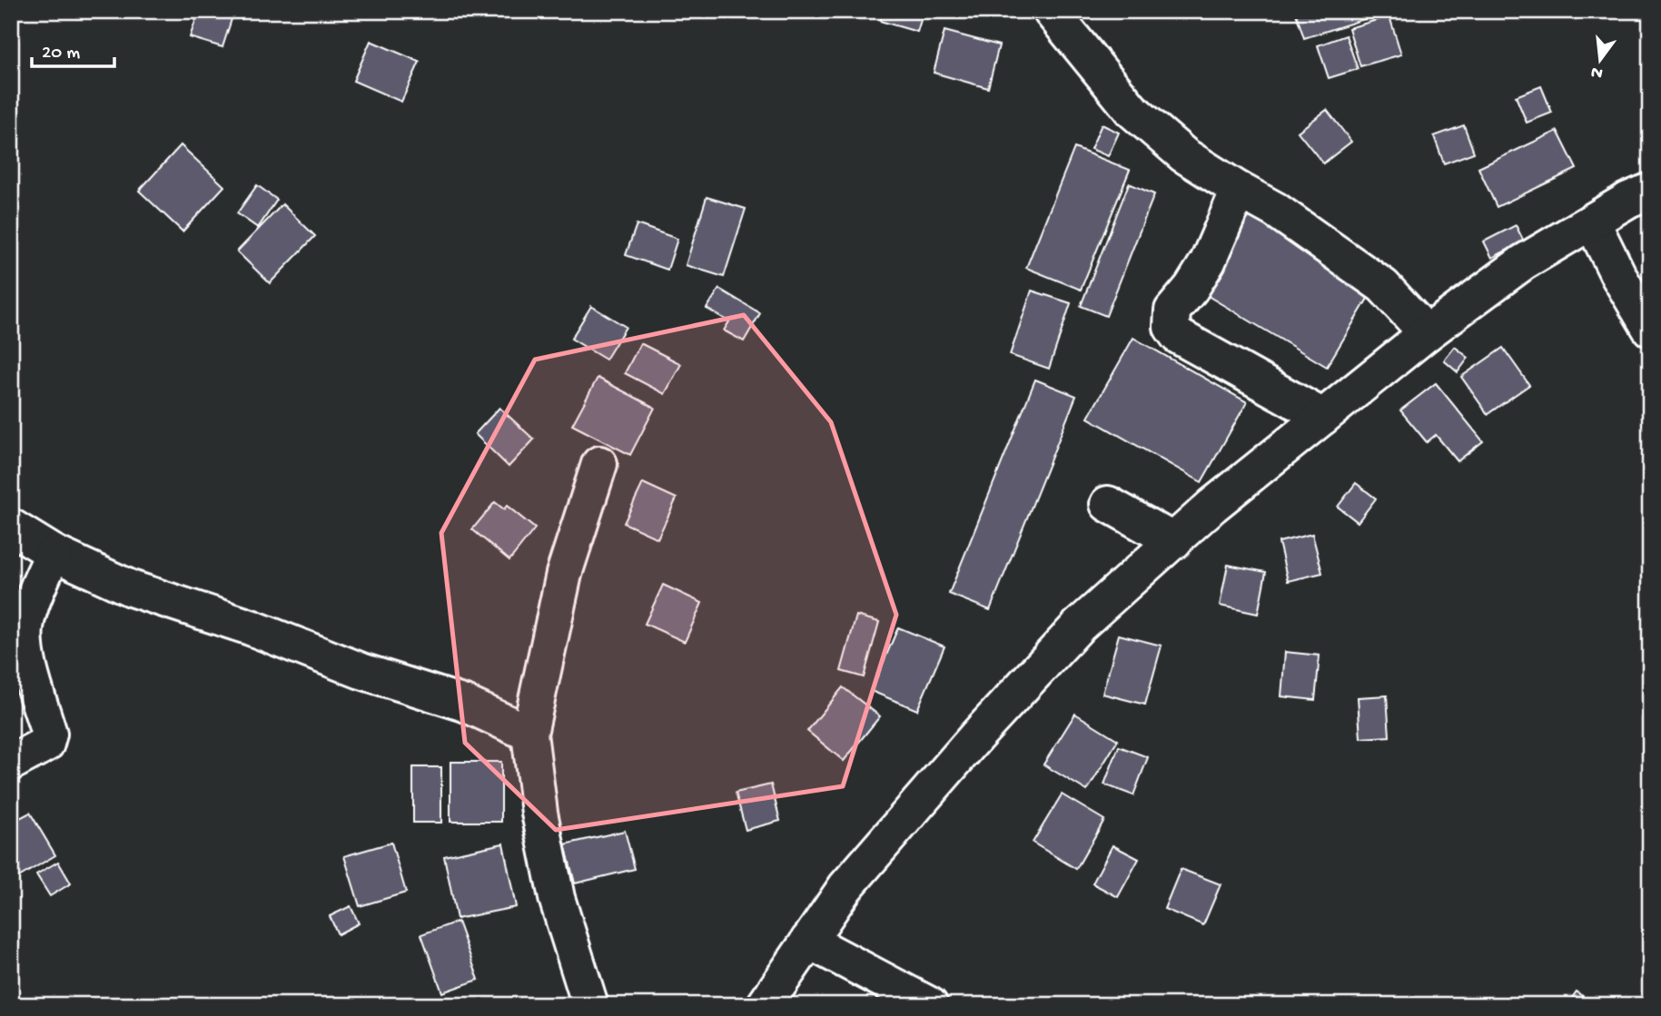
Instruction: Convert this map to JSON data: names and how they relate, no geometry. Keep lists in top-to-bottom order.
{
  "scale_bar": "20 m",
  "north": "bottom"
}
